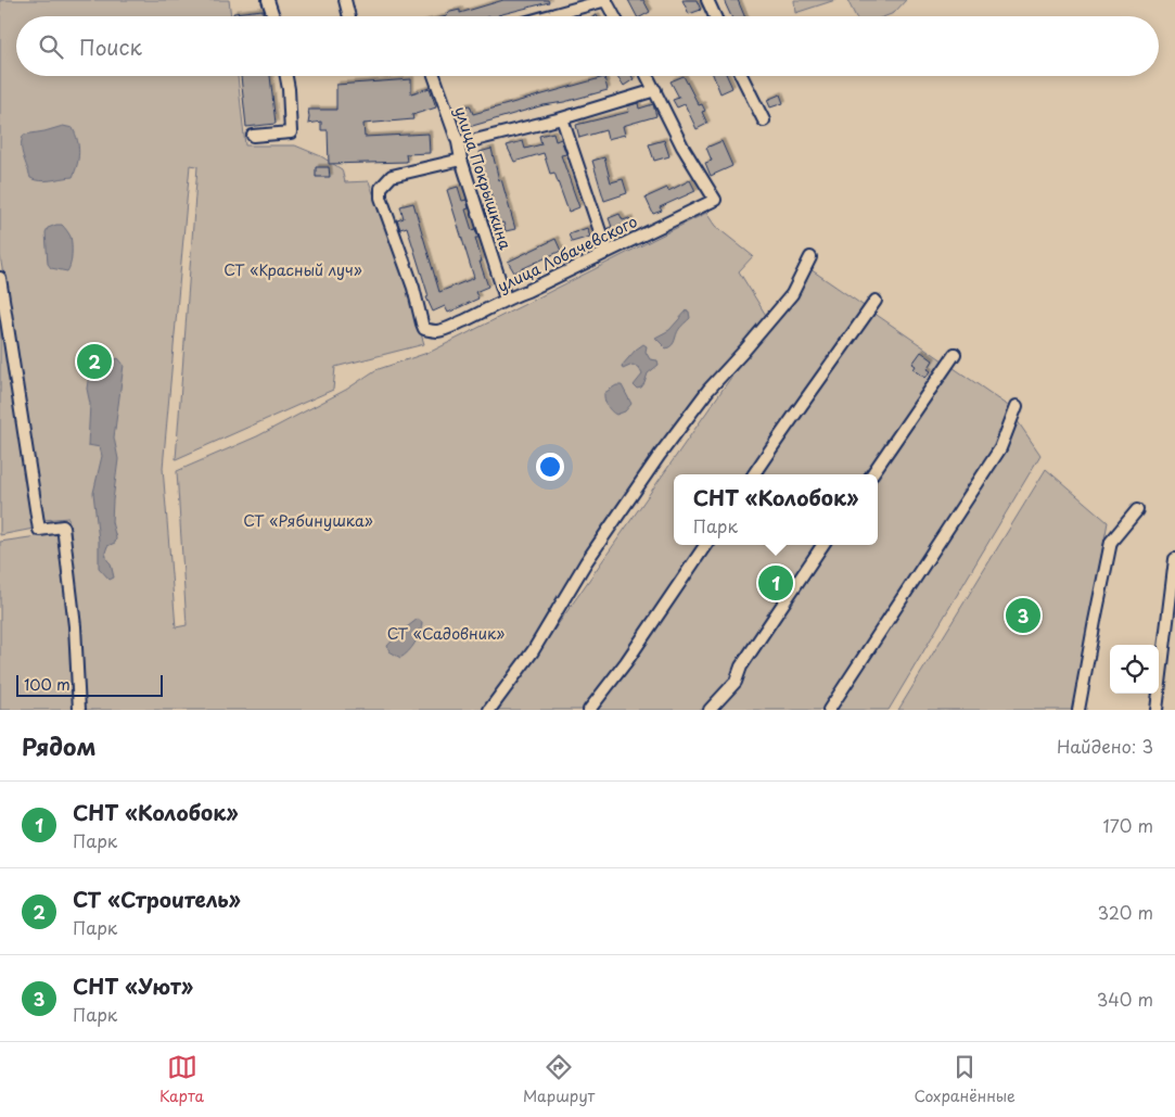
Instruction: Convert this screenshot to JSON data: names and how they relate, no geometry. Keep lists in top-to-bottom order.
{
  "streets": {
    "street": ["улица Покрышкина", "улица Лобачевского"]
  },
  "crossings": [
    ["улица Покрышкина", "улица Лобачевского"]
  ],
  "parks": ["СТ «Красный луч»", "СТ «Рябинушка»", "СТ «Садовник»"],
  "scale_bar": "100 m",
  "page": {
    "search": "Поиск",
    "pins": ["2", "1", "3"],
    "popup": ["СНТ «Колобок»", "Парк"],
    "scale": "100 m",
    "heading": ["Рядом", "Найдено: 3"],
    "list": [
      {
        "mark": "1",
        "name": "СНТ «Колобок»",
        "note": "Парк",
        "value": "170 m"
      },
      {
        "mark": "2",
        "name": "СТ «Строитель»",
        "note": "Парк",
        "value": "320 m"
      },
      {
        "mark": "3",
        "name": "СНТ «Уют»",
        "note": "Парк",
        "value": "340 m"
      }
    ],
    "nav": ["Карта", "Маршрут", "Сохранённые"]
  }
}
